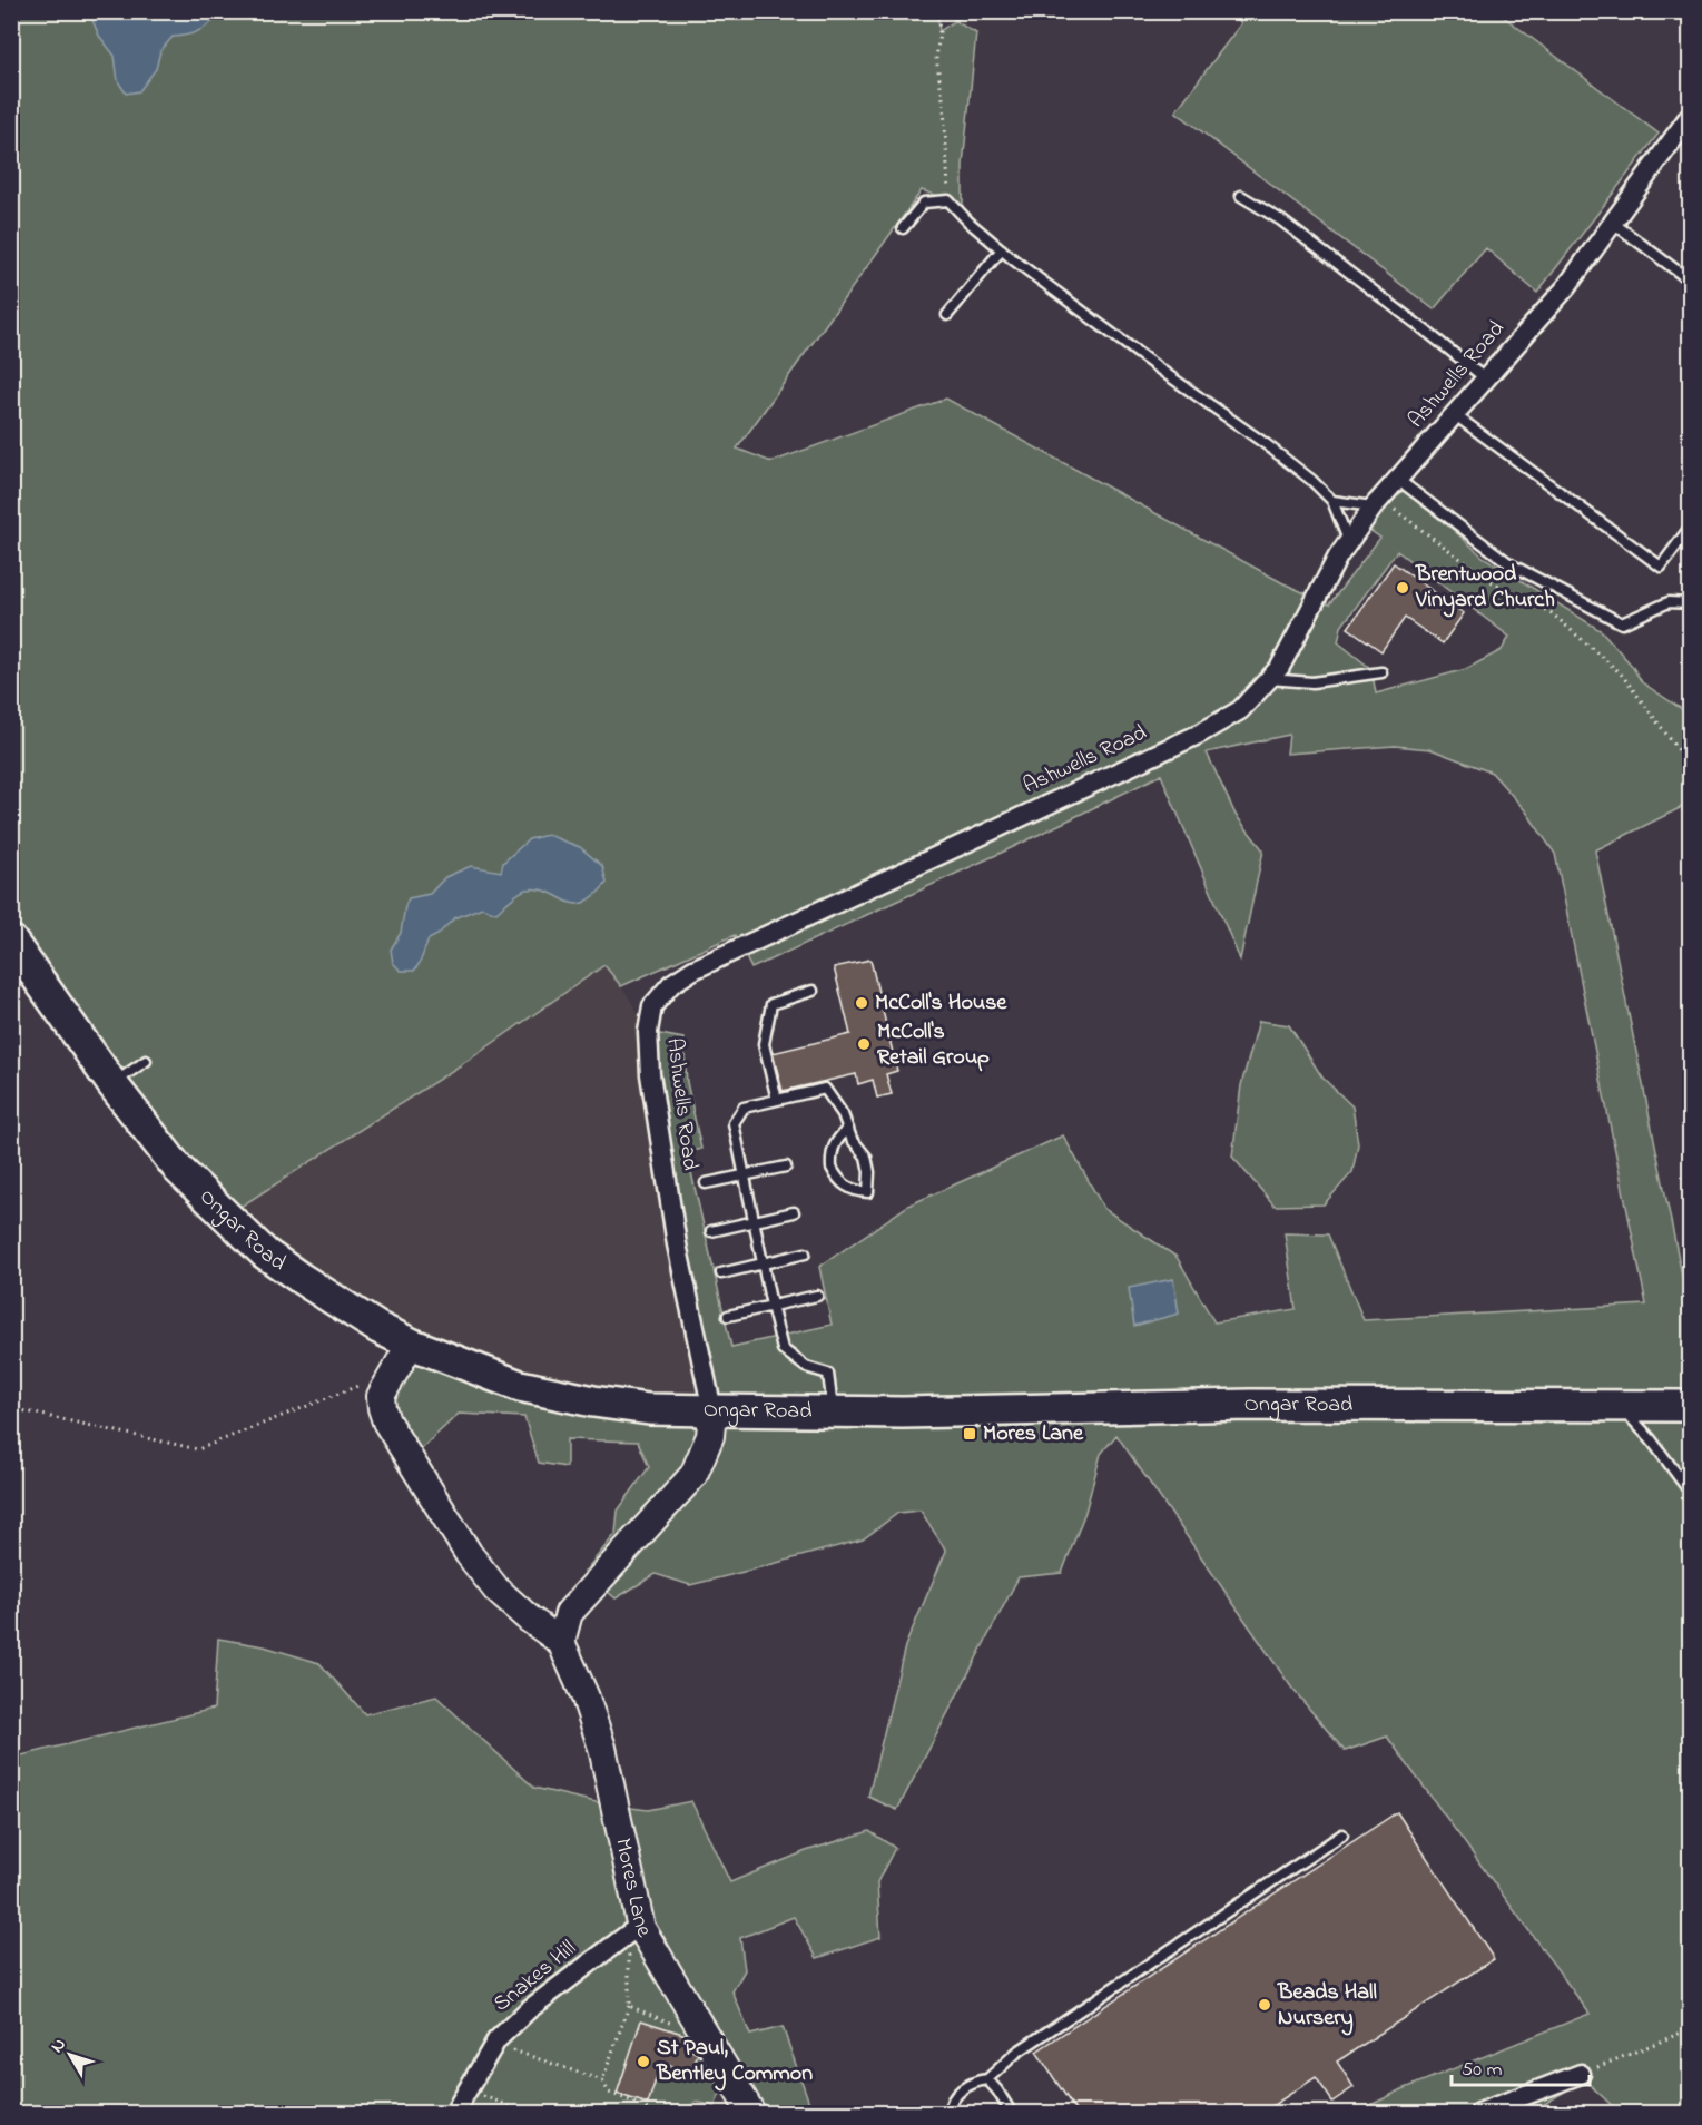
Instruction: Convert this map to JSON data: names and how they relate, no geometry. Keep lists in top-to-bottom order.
{
  "streets": {
    "main road": ["Ongar Road"],
    "street": ["Ashwells Road", "Mores Lane", "Snakes Hill"]
  },
  "crossings": [
    ["Ashwells Road", "Ongar Road"],
    ["Mores Lane", "Snakes Hill"]
  ],
  "places": {
    "other": [
      "Brentwood Vinyard Church",
      "McColl's House",
      "McColl's Retail Group",
      "Beads Hall Nursery",
      "St Paul, Bentley Common"
    ],
    "transit": ["Mores Lane"]
  },
  "scale_bar": "50 m",
  "north": "top left"
}
